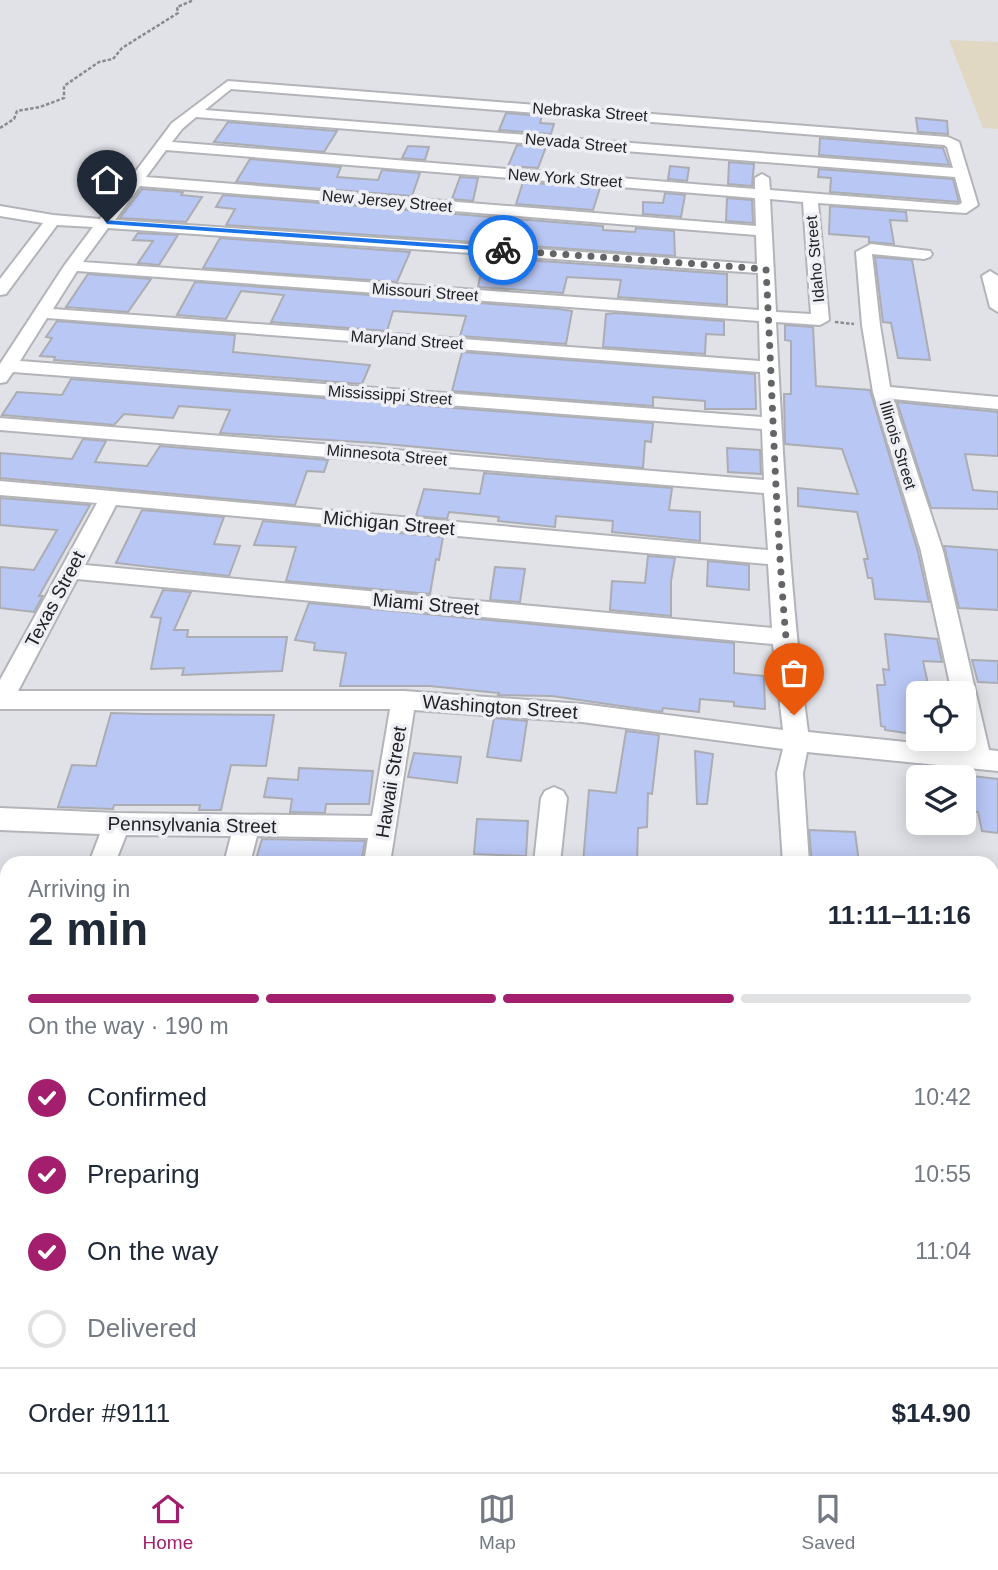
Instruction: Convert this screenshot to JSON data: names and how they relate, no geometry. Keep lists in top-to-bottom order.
{
  "streets": {
    "street": [
      "Nebraska Street",
      "Nevada Street",
      "New York Street",
      "New Jersey Street",
      "Idaho Street",
      "Missouri Street",
      "Maryland Street",
      "Mississippi Street",
      "Illinois Street",
      "Minnesota Street",
      "Michigan Street",
      "Texas Street",
      "Miami Street",
      "Washington Street",
      "Hawaii Street",
      "Pennsylvania Street"
    ]
  },
  "crossings": [
    ["Nebraska Street", "Nevada Street"],
    ["Nebraska Street", "New York Street"],
    ["Nevada Street", "New York Street"],
    ["New York Street", "Idaho Street"],
    ["Idaho Street", "Missouri Street"],
    ["Illinois Street", "Washington Street"],
    ["Michigan Street", "Texas Street"],
    ["Texas Street", "Miami Street"],
    ["Texas Street", "Washington Street"],
    ["Washington Street", "Hawaii Street"],
    ["Hawaii Street", "Pennsylvania Street"]
  ],
  "page": {
    "heading": ["2 min", "Arriving in", "11:11–11:16"],
    "panel": ["Order #9111", "$14.90"],
    "bar": "On the way · 190 m",
    "list": [
      ["Confirmed", "10:42"],
      ["Preparing", "10:55"],
      ["On the way", "11:04"],
      "Delivered"
    ],
    "tabs": ["Home", "Map", "Saved"]
  }
}
